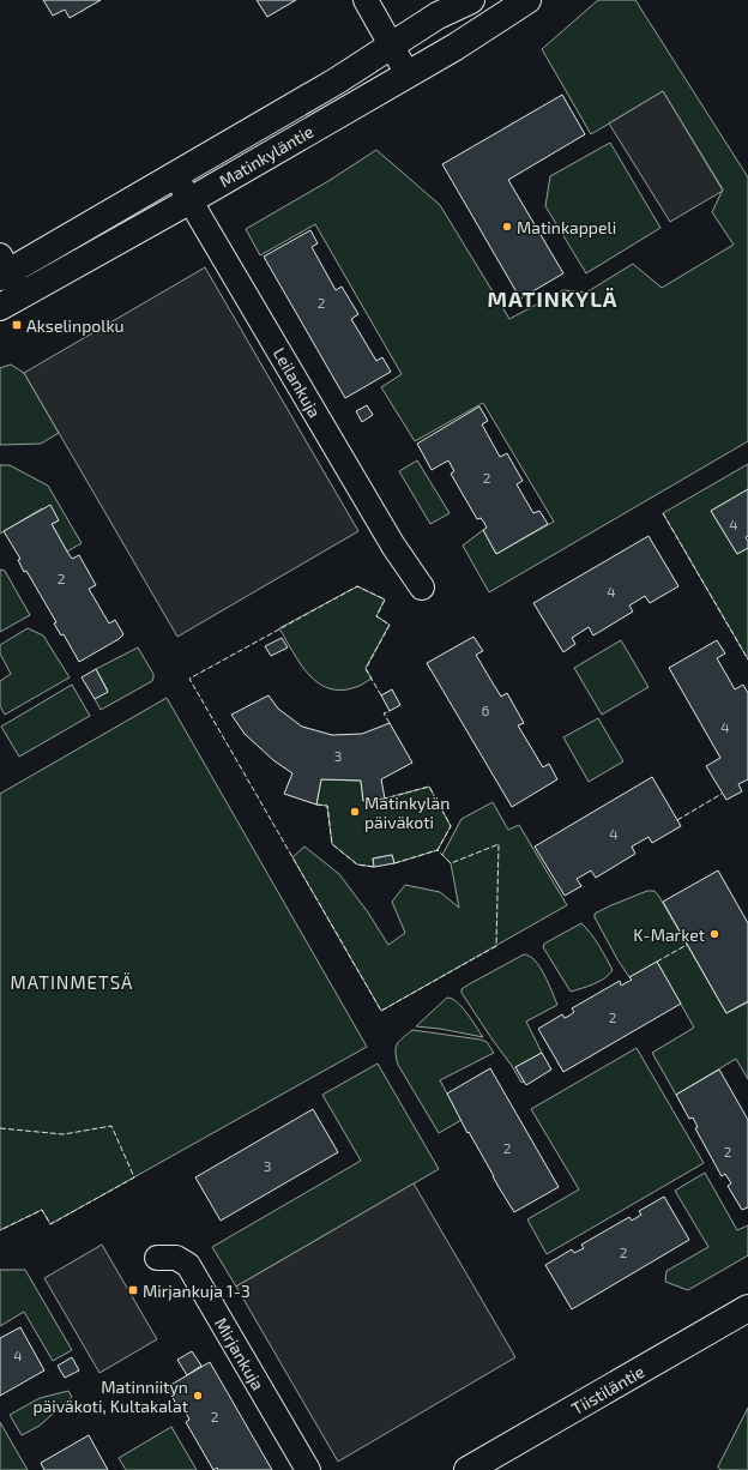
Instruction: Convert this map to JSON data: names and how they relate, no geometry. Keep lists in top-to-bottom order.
{
  "streets": {
    "main road": ["Matinkyläntie", "Tiistiläntie"],
    "street": ["Leilankuja", "Mirjankuja"]
  },
  "crossings": [
    ["Matinkyläntie", "Leilankuja"]
  ],
  "districts": ["MATINKYLÄ", "MATINMETSÄ"],
  "places": {
    "other": [
      "Matinkappeli",
      "Matinkylän päiväkoti",
      "K-Market",
      "Matinniityn päiväkoti, Kultakalat"
    ],
    "transit": ["Akselinpolku", "Mirjankuja 1-3"]
  },
  "house_numbers": [
    "2",
    "2",
    "4",
    "2",
    "4",
    "6",
    "4",
    "3",
    "4",
    "2",
    "2",
    "2",
    "3",
    "2",
    "4",
    "2"
  ]
}
